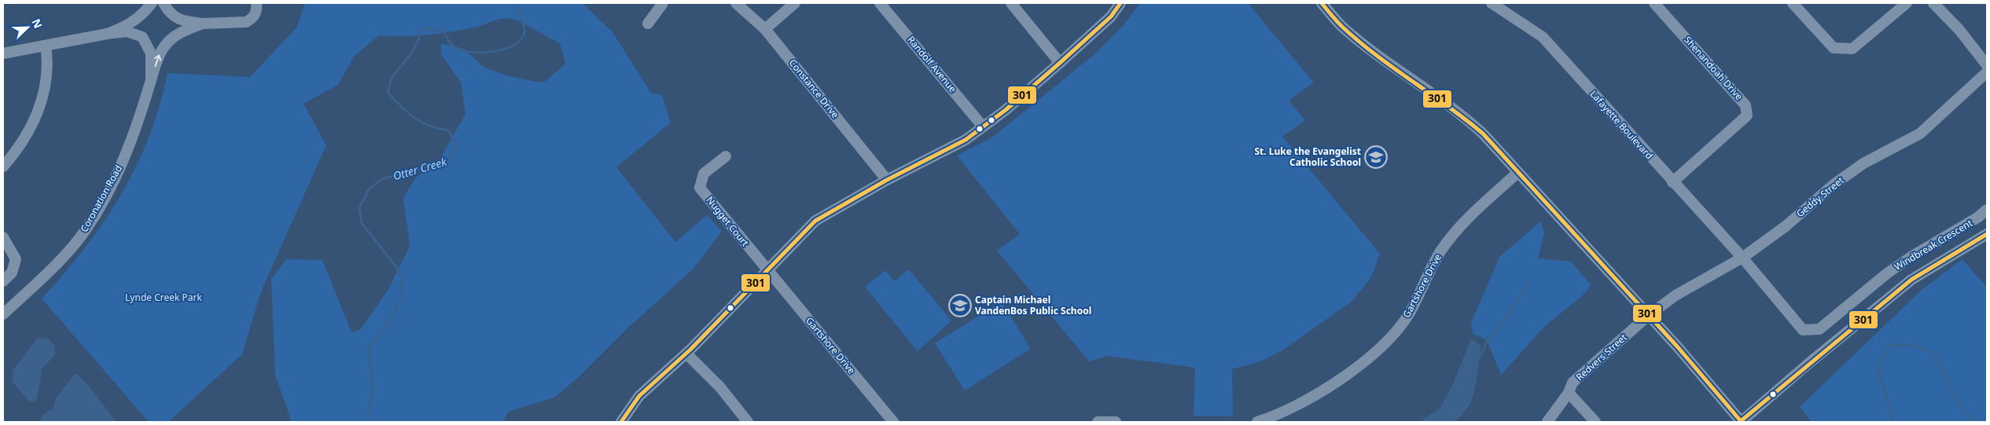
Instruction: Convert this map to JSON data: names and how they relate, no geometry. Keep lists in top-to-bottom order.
{
  "streets": {
    "street": [
      "Randolf Avenue",
      "Shenandoah Drive",
      "Constance Drive",
      "Lafayette Boulevard",
      "Geddy Street",
      "Coronation Road",
      "Nugget Court",
      "Windbreak Crescent",
      "Gartshore Drive",
      "Redvers Street"
    ]
  },
  "crossings": [
    ["Shenandoah Drive", "Lafayette Boulevard"],
    ["Lafayette Boulevard", "Geddy Street"],
    ["Lafayette Boulevard", "Windbreak Crescent"],
    ["Geddy Street", "Windbreak Crescent"],
    ["Geddy Street", "Redvers Street"],
    ["Nugget Court", "Gartshore Drive"]
  ],
  "water": ["Otter Creek"],
  "parks": ["Lynde Creek Park"],
  "places": {
    "school or university": ["St. Luke the Evangelist Catholic School", "Captain Michael VandenBos Public School"]
  },
  "lines": ["transit line 301"],
  "north": "top right"
}
